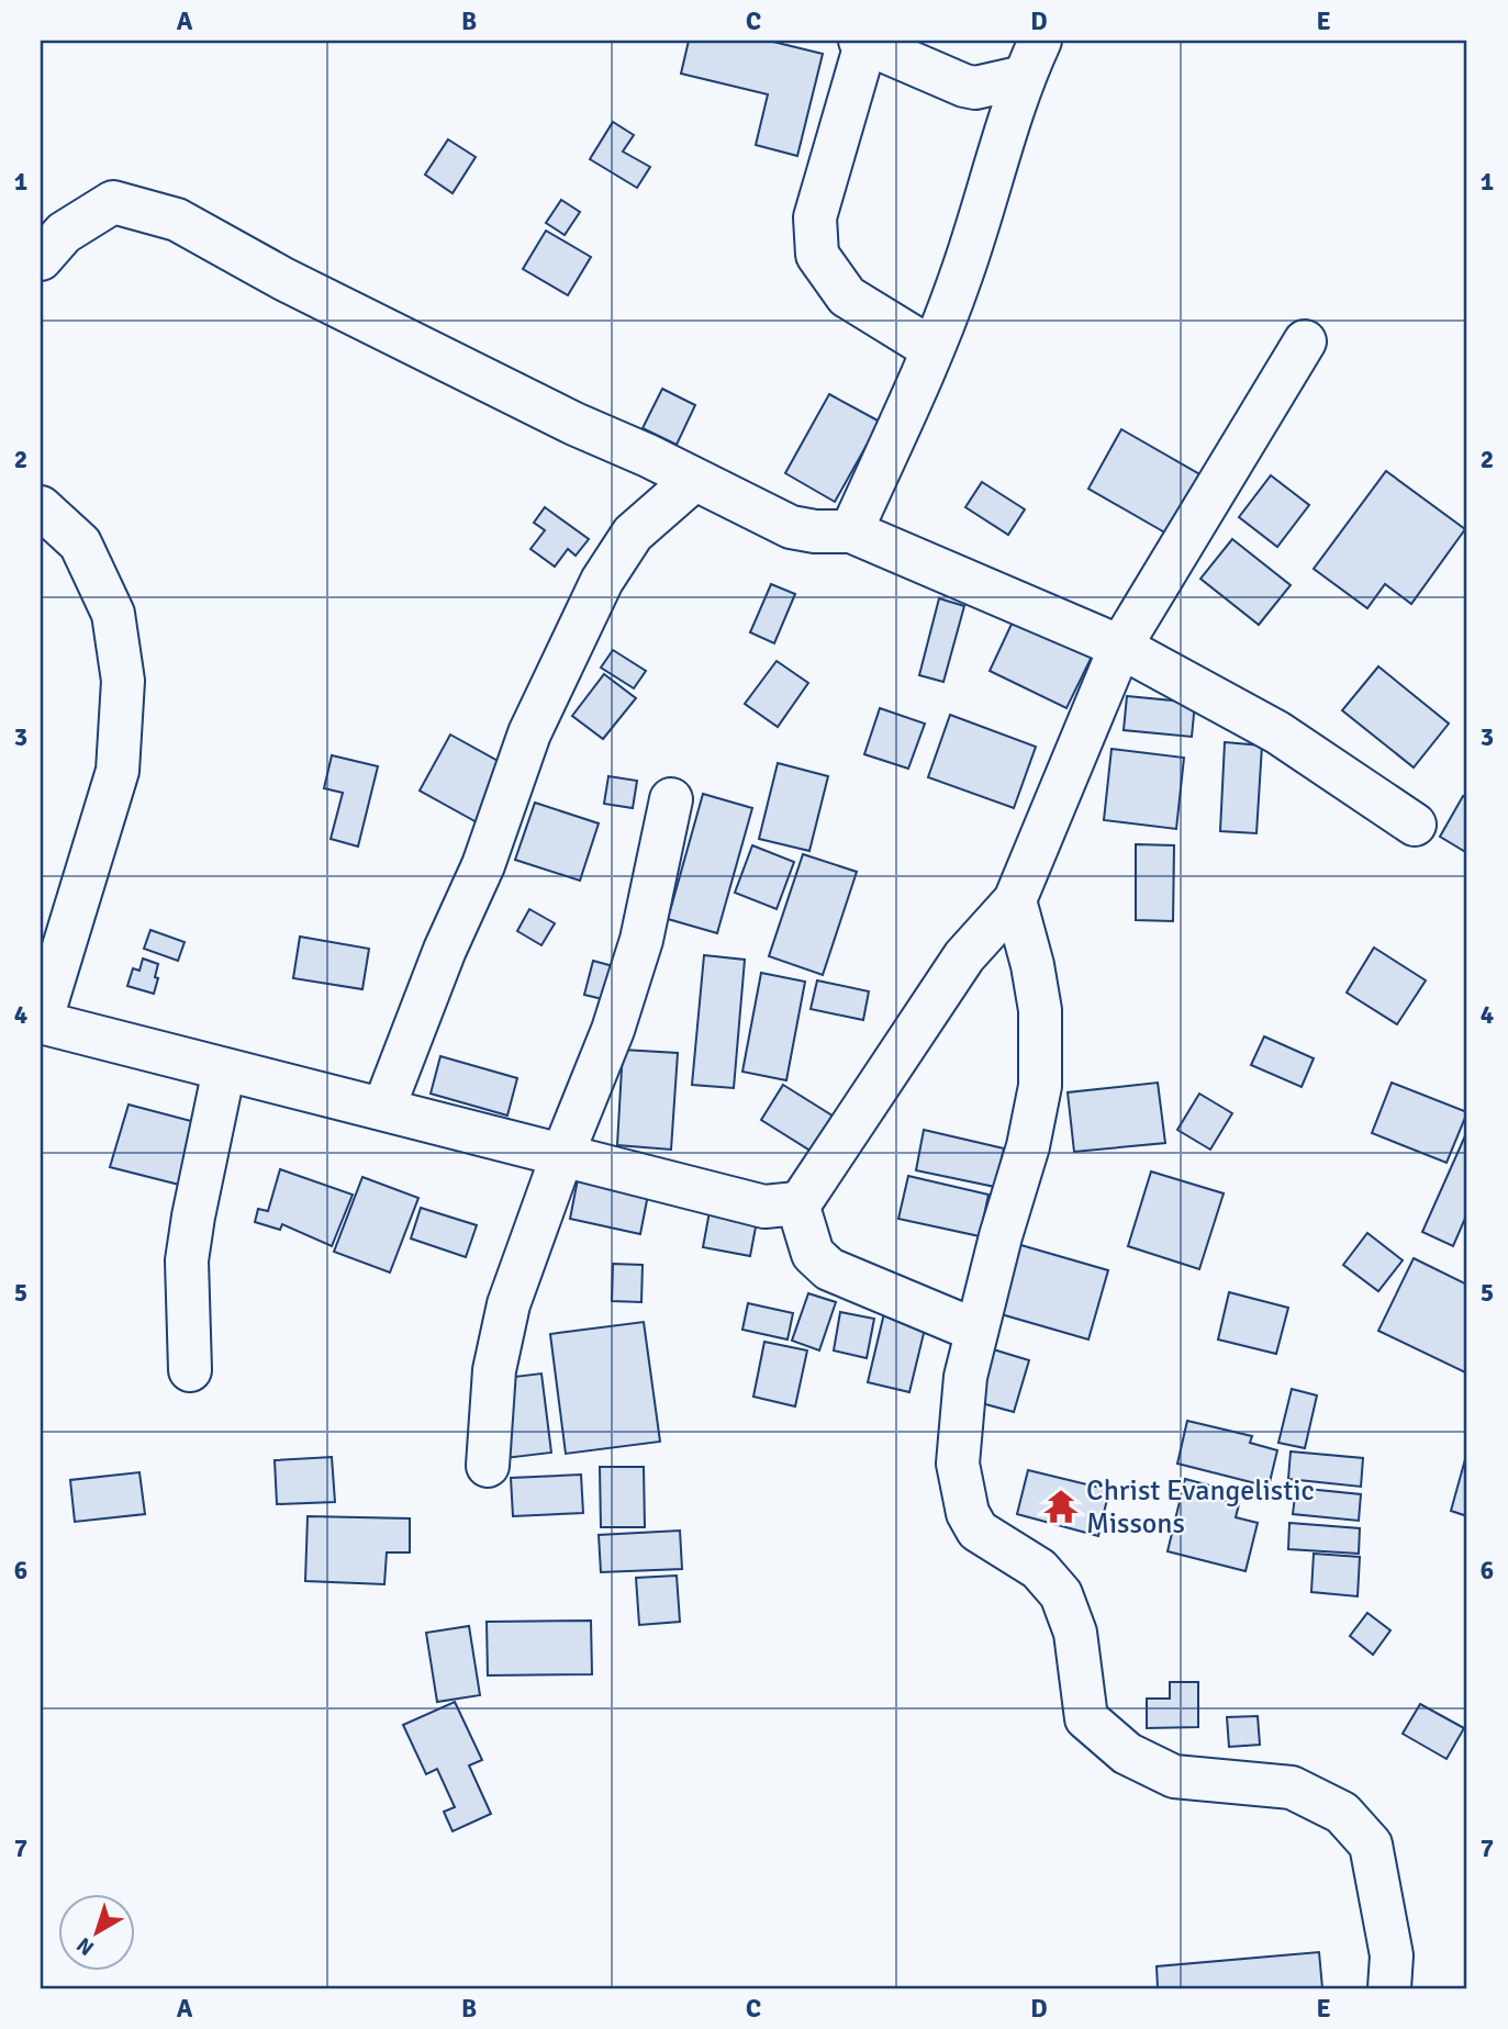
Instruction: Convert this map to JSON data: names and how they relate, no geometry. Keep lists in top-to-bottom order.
{
  "places": {
    "temple": ["Christ Evangelistic Missons"]
  },
  "north": "bottom left",
  "grid": {
    "columns": [
      "A",
      "B",
      "C",
      "D",
      "E"
    ],
    "rows": [
      "1",
      "2",
      "3",
      "4",
      "5",
      "6",
      "7"
    ]
  }
}
